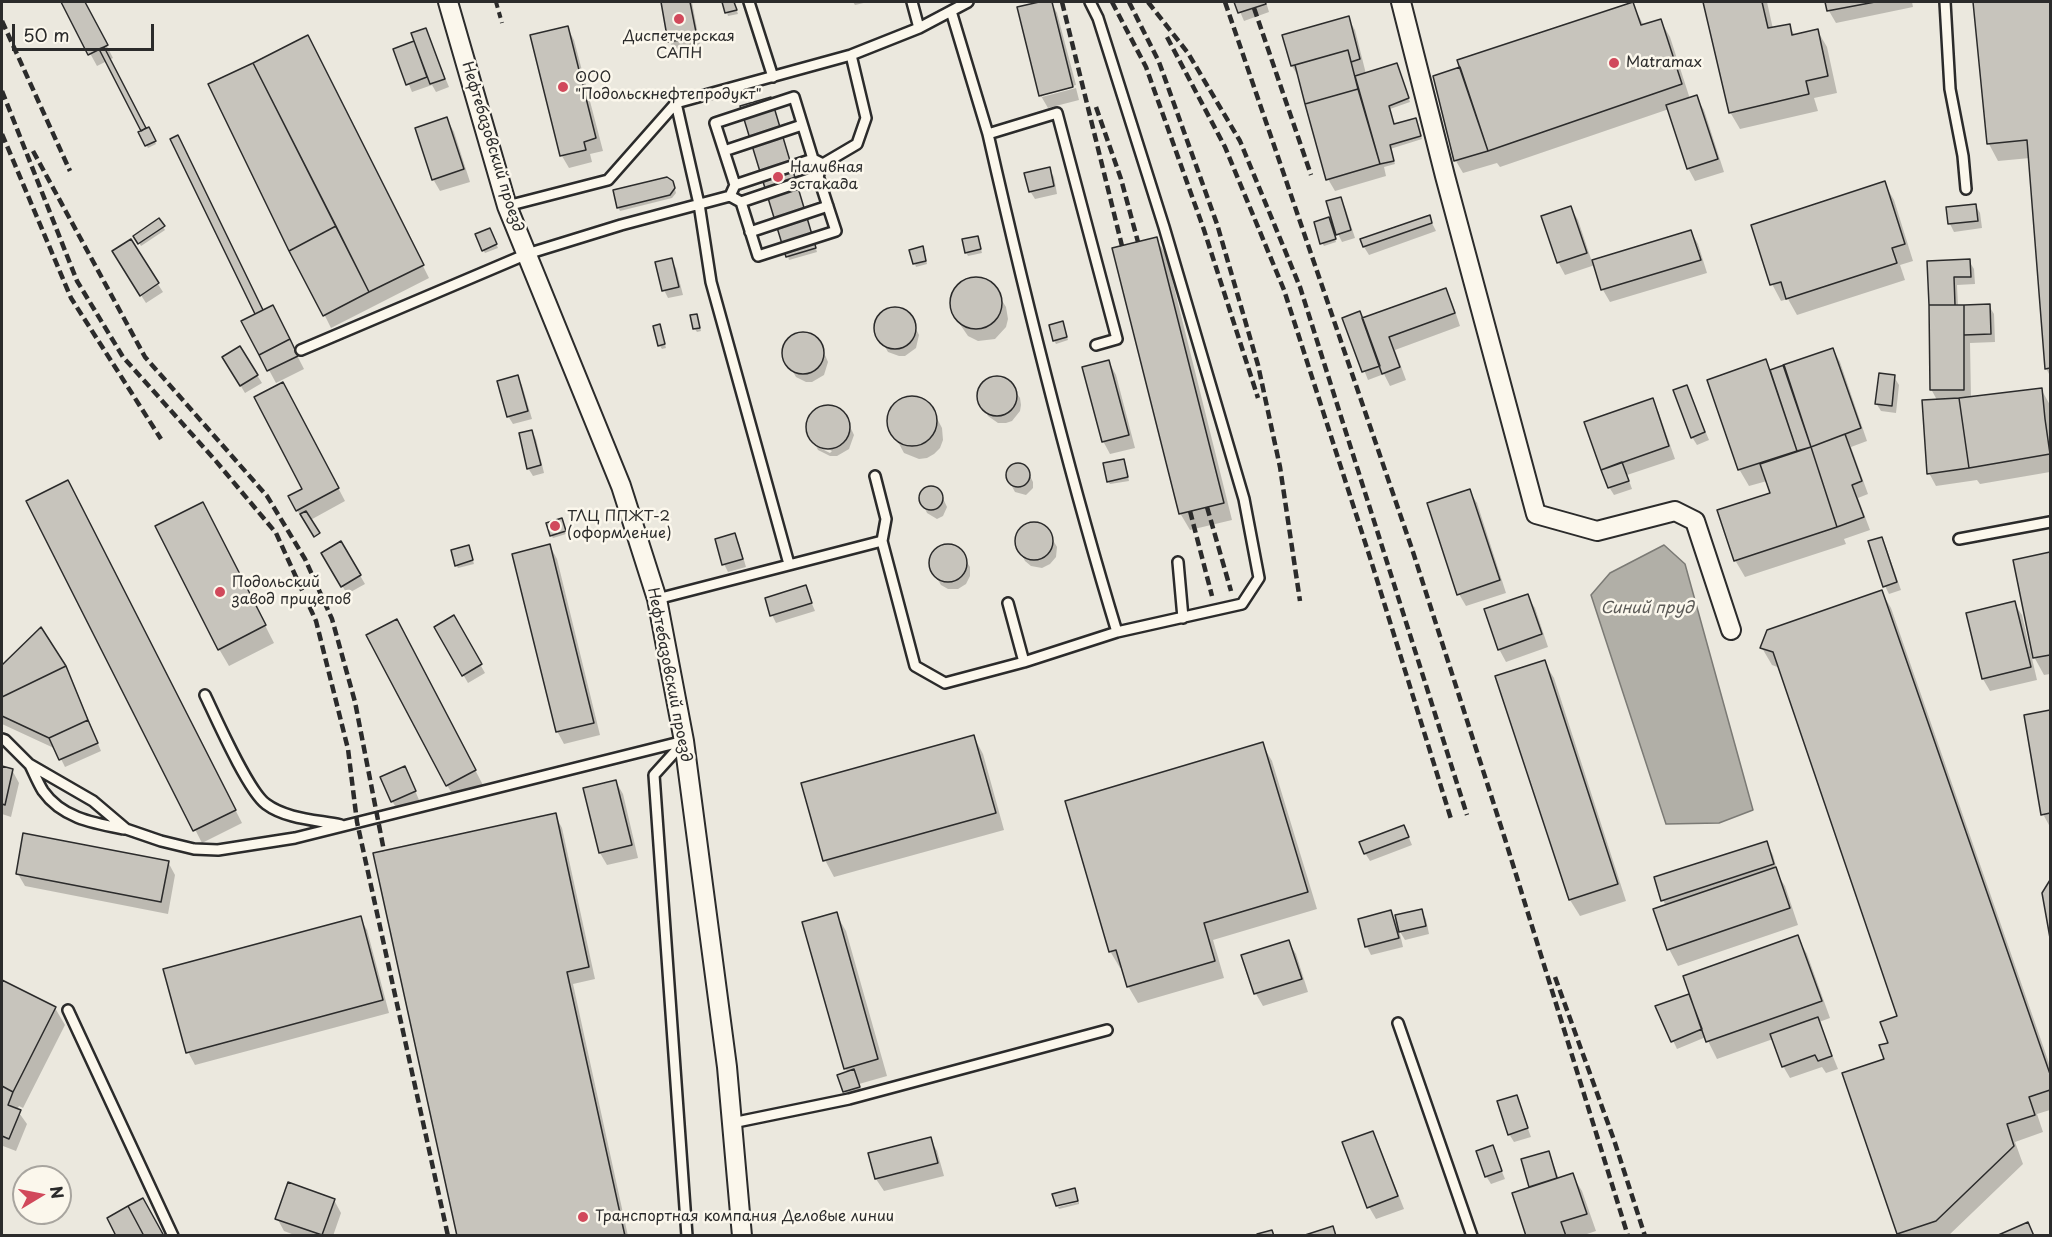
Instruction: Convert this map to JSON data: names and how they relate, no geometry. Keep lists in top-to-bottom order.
{
  "streets": {
    "street": ["Нефтебазовский проезд"]
  },
  "water": ["Синий пруд"],
  "places": [
    "Диспетчерская САПН",
    "Matramax",
    "ООО \"Подольскнефтепродукт\"",
    "Наливная эстакада",
    "ТЛЦ ППЖТ-2 (оформление)",
    "Подольский завод прицепов",
    "Транспортная компания Деловые линии"
  ],
  "scale_bar": "50 m",
  "north": "right"
}
